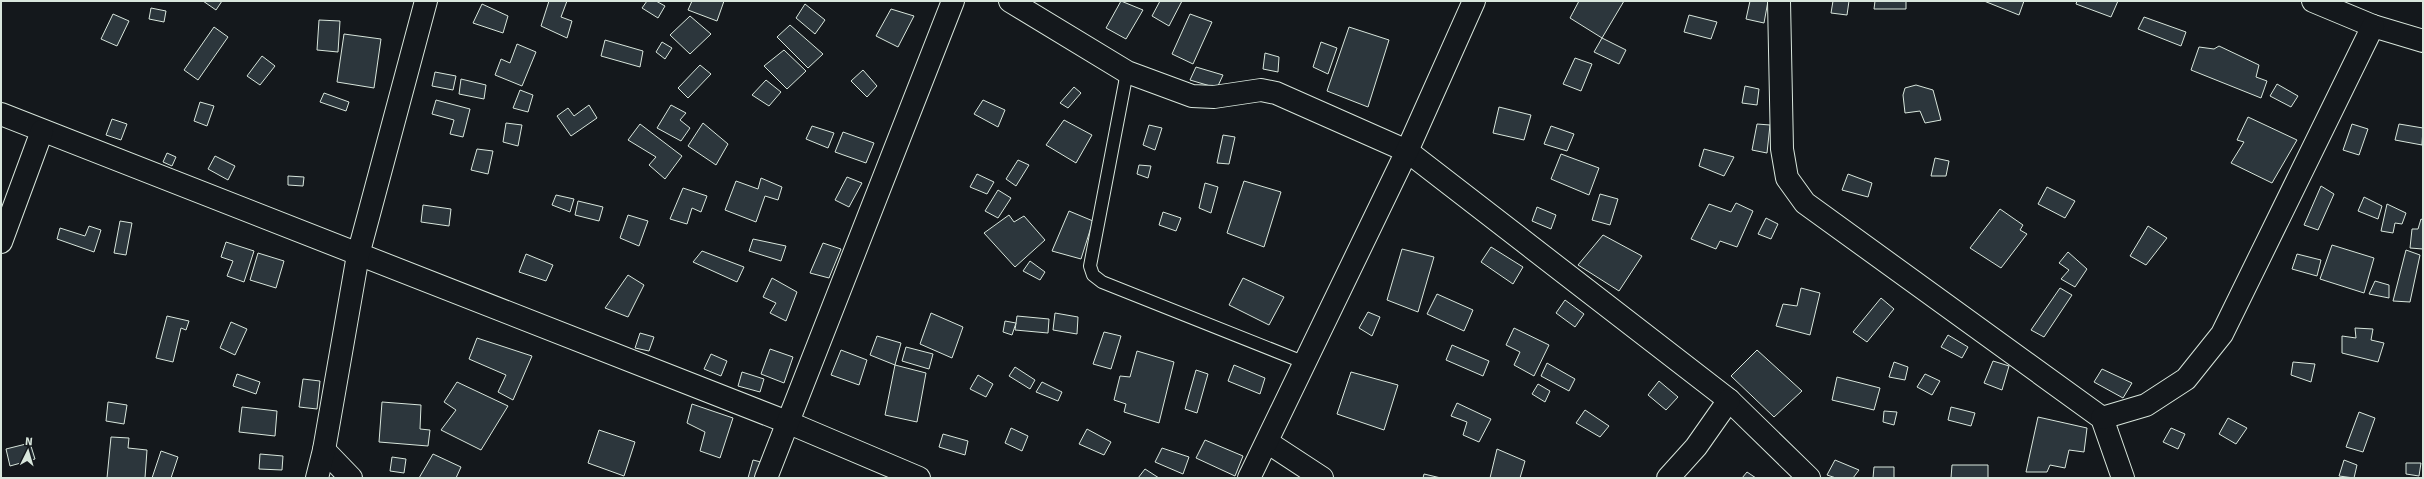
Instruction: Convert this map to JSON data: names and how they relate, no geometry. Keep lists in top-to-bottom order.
{
  "north": "top"
}
